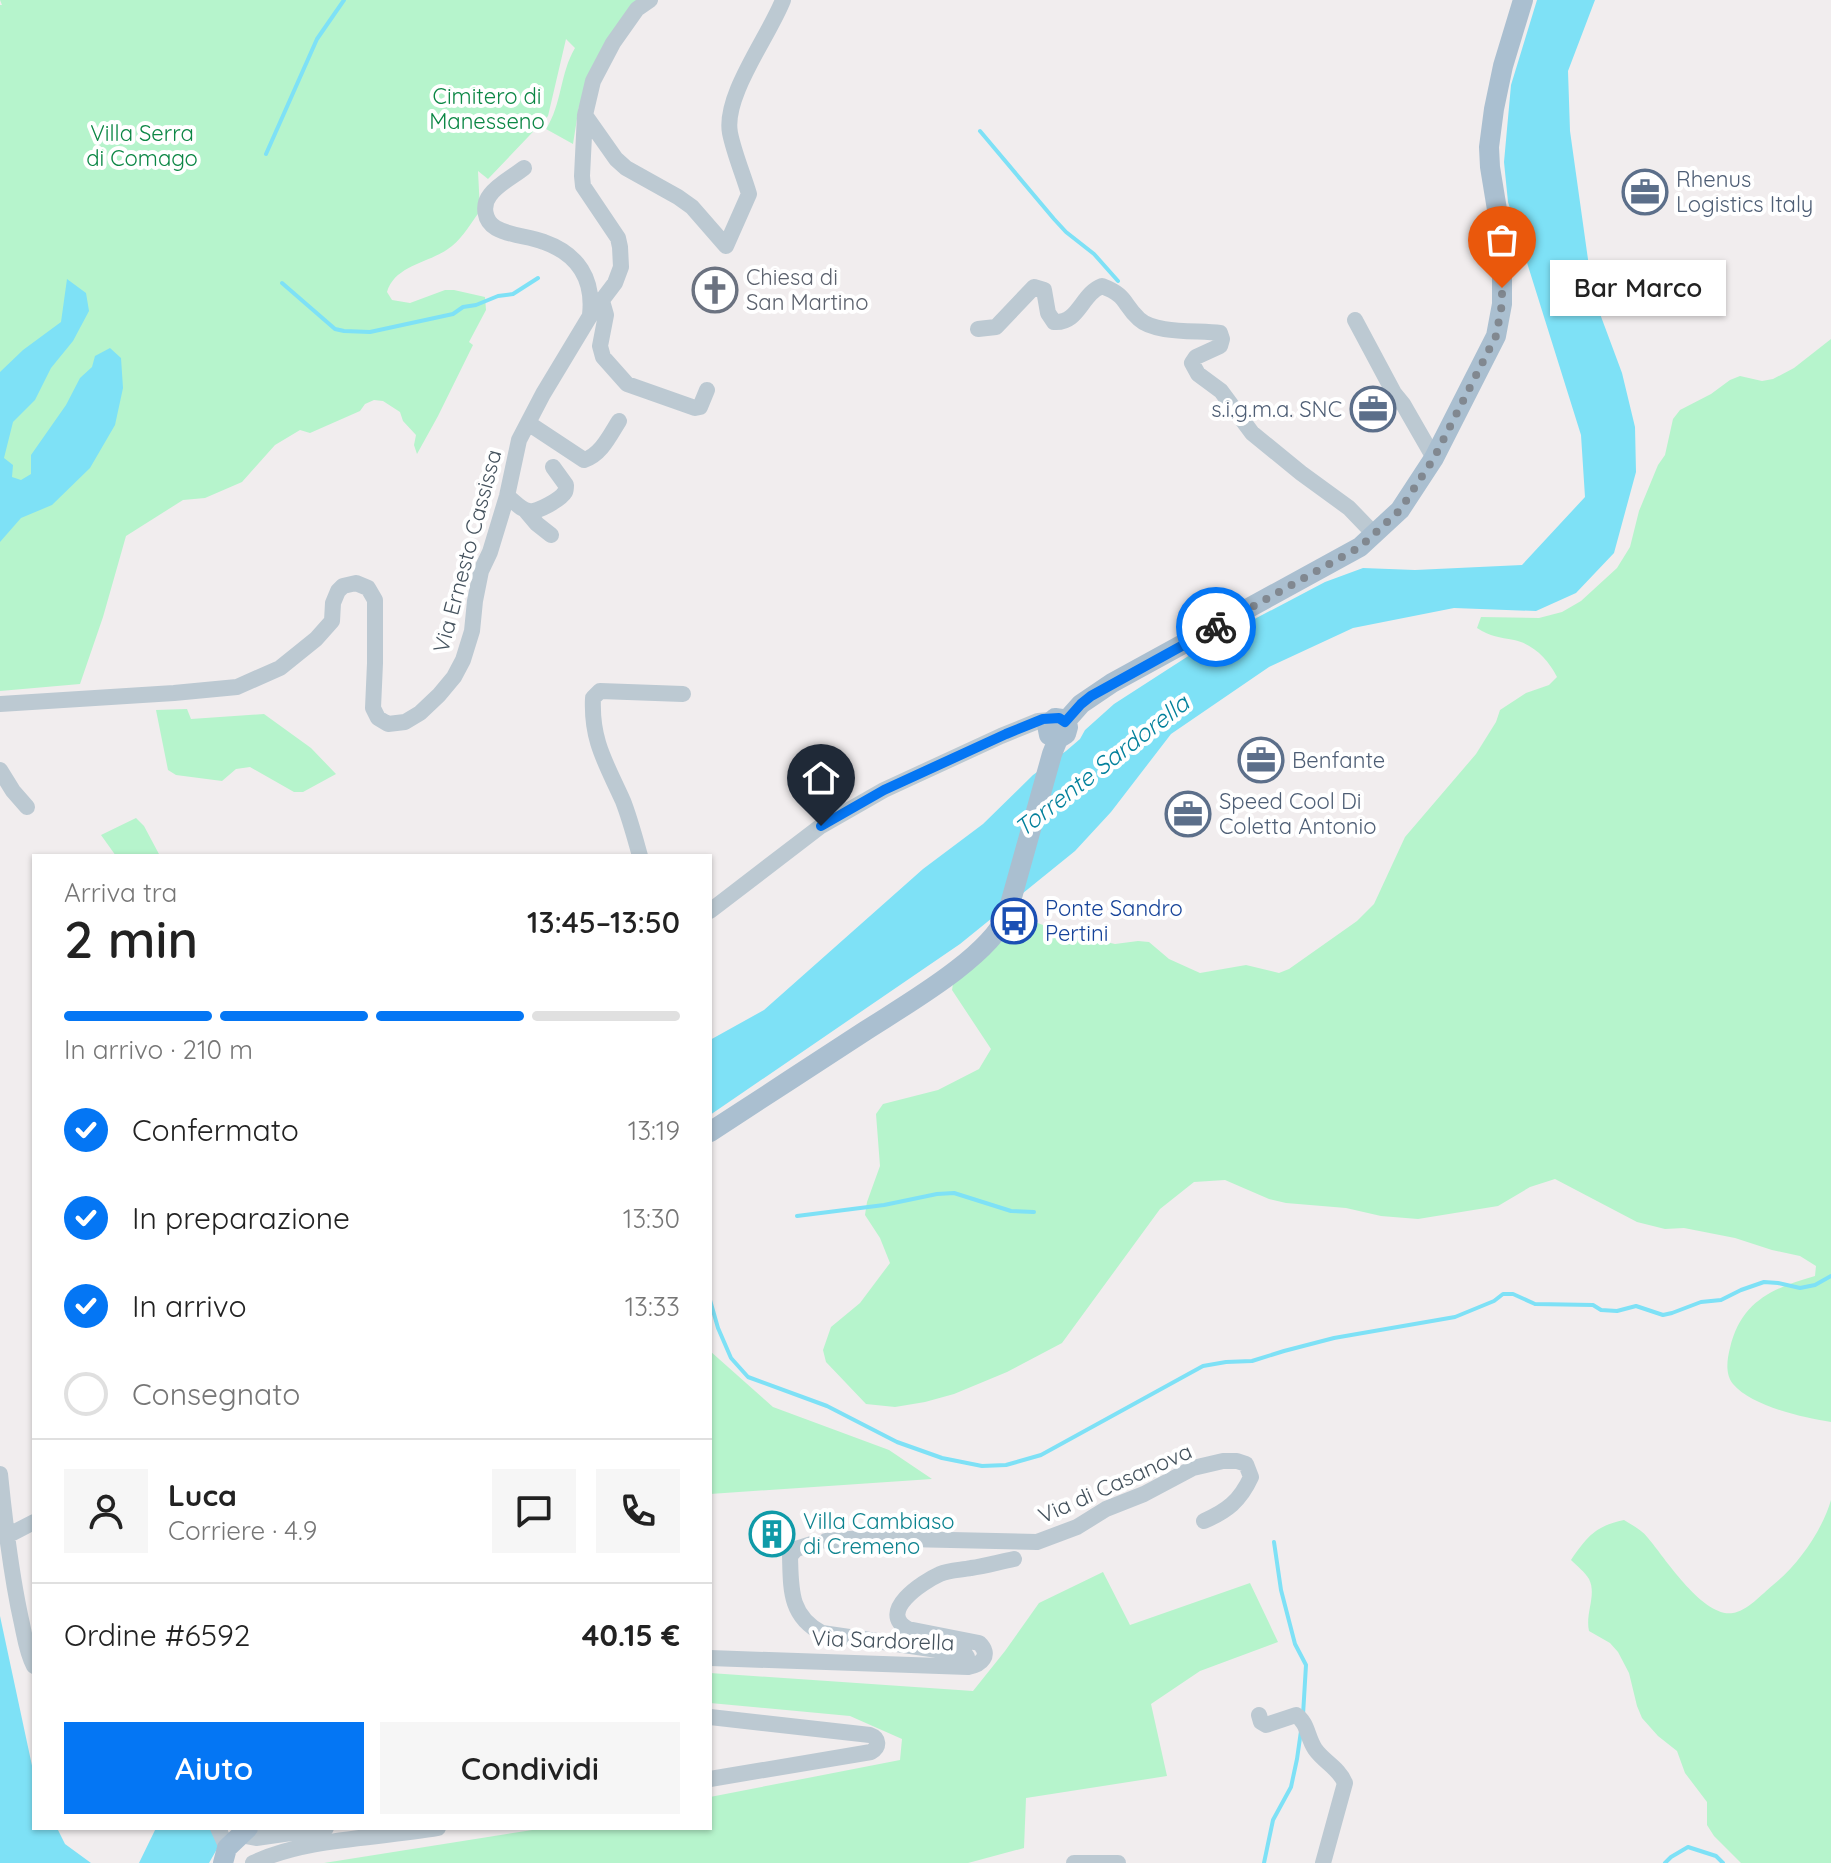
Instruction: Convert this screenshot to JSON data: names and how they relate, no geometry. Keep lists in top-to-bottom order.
{
  "streets": {
    "street": ["Via Ernesto Cassissa", "Via di Casanova", "Via Sardorella"]
  },
  "crossings": [
    ["Via di Casanova", "Via Sardorella"]
  ],
  "water": ["Torrente Sardorella"],
  "parks": ["Cimitero di Manesseno", "Villa Serra di Comago"],
  "places": {
    "office": [
      "Rhenus Logistics Italy",
      "s.i.g.m.a. SNC",
      "Benfante",
      "Speed Cool Di Coletta Antonio"
    ],
    "other": ["Bar Marco"],
    "church": ["Chiesa di San Martino"],
    "bus stop": ["Ponte Sandro Pertini"],
    "building": ["Villa Cambiaso di Cremeno"]
  },
  "page": {
    "bubble": "Bar Marco",
    "heading": ["2 min", "Arriva tra", "13:45–13:50"],
    "panel": [
      "Luca",
      "Corriere · 4.9",
      "Ordine #6592",
      "40.15 €"
    ],
    "bar": "In arrivo · 210 m",
    "list": [
      ["Confermato", "13:19"],
      ["In preparazione", "13:30"],
      ["In arrivo", "13:33"],
      "Consegnato"
    ],
    "buttons": ["Aiuto", "Condividi"]
  }
}
